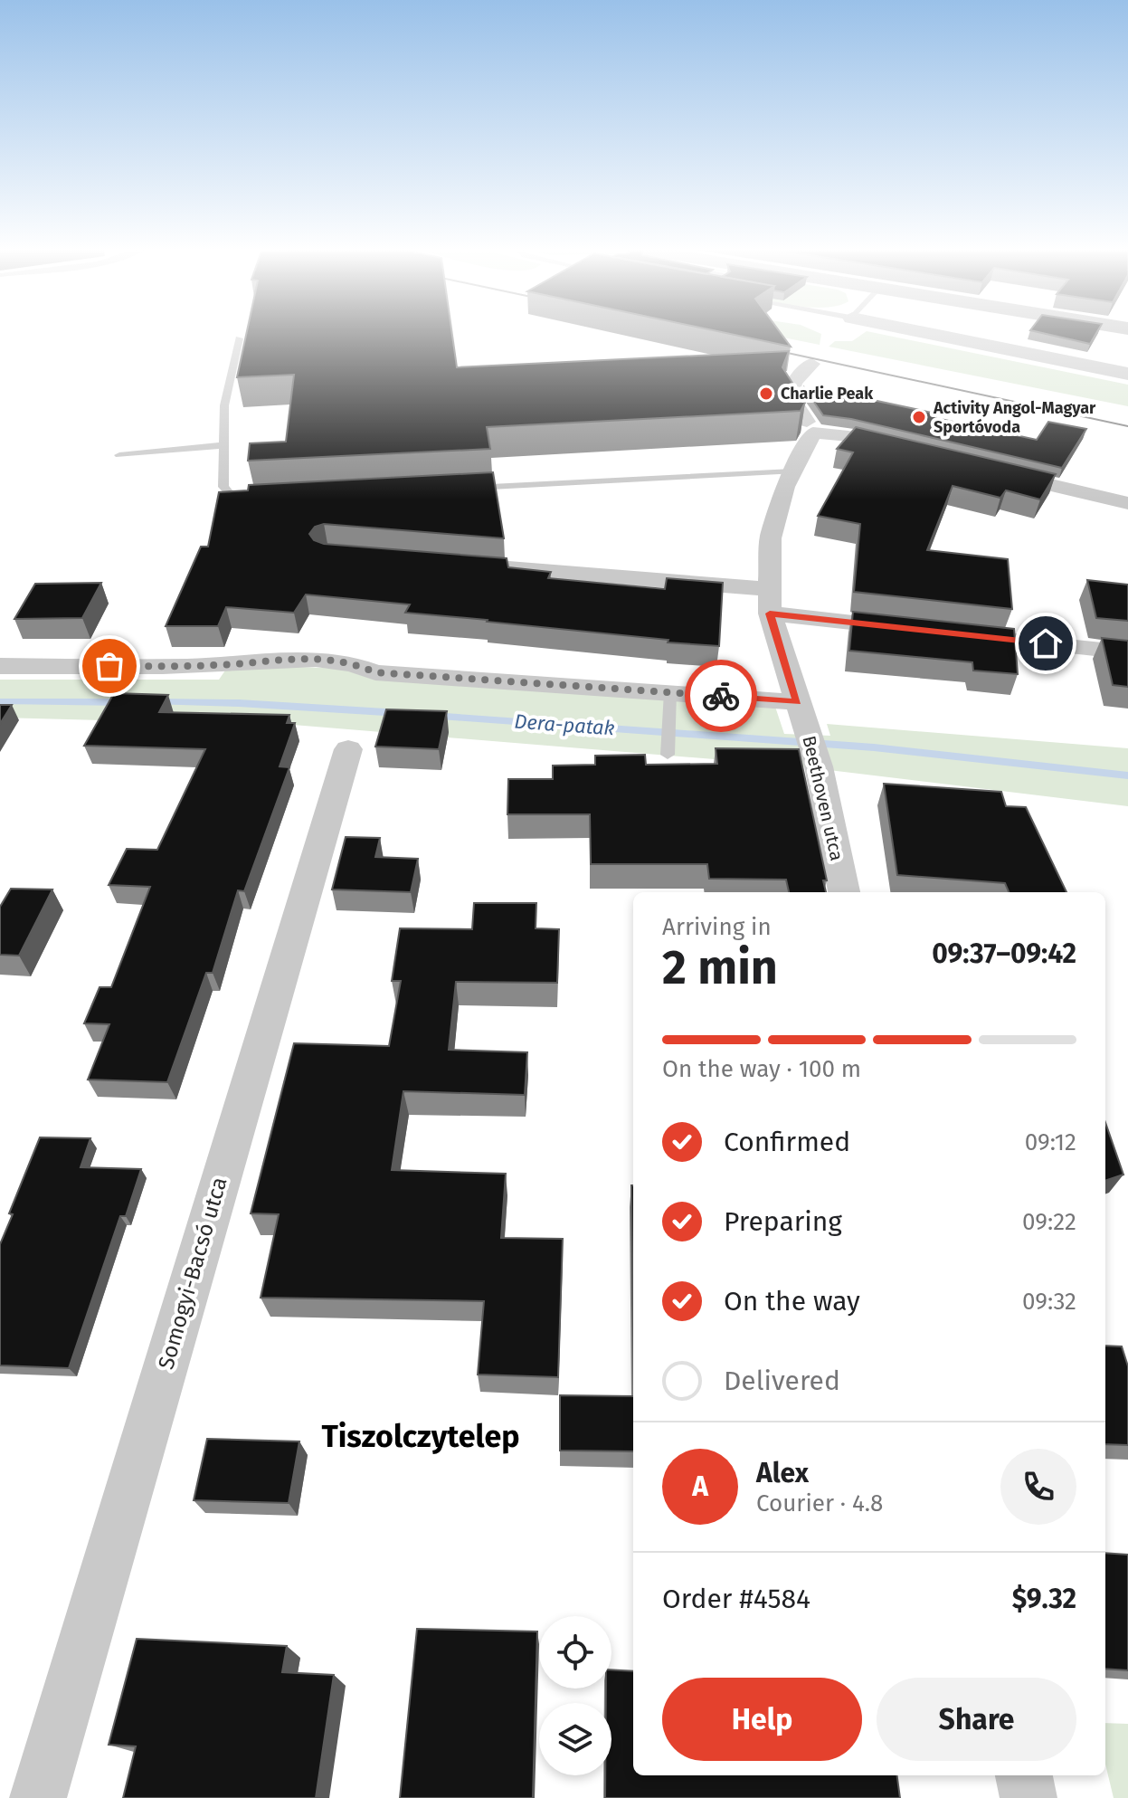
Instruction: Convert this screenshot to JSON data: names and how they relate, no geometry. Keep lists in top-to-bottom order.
{
  "streets": {
    "street": ["Beethoven utca", "Somogyi-Bacsó utca"]
  },
  "districts": ["Tiszolczytelep"],
  "water": ["Dera-patak"],
  "places": ["Charlie Peak", "Activity Angol-Magyar Sportóvoda"],
  "page": {
    "heading": ["2 min", "Arriving in", "09:37–09:42"],
    "panel": [
      "Alex",
      "Courier · 4.8",
      "Order #4584",
      "$9.32"
    ],
    "bar": "On the way · 100 m",
    "list": [
      ["Confirmed", "09:12"],
      ["Preparing", "09:22"],
      ["On the way", "09:32"],
      "Delivered"
    ],
    "round": "A",
    "buttons": ["Help", "Share"]
  }
}
